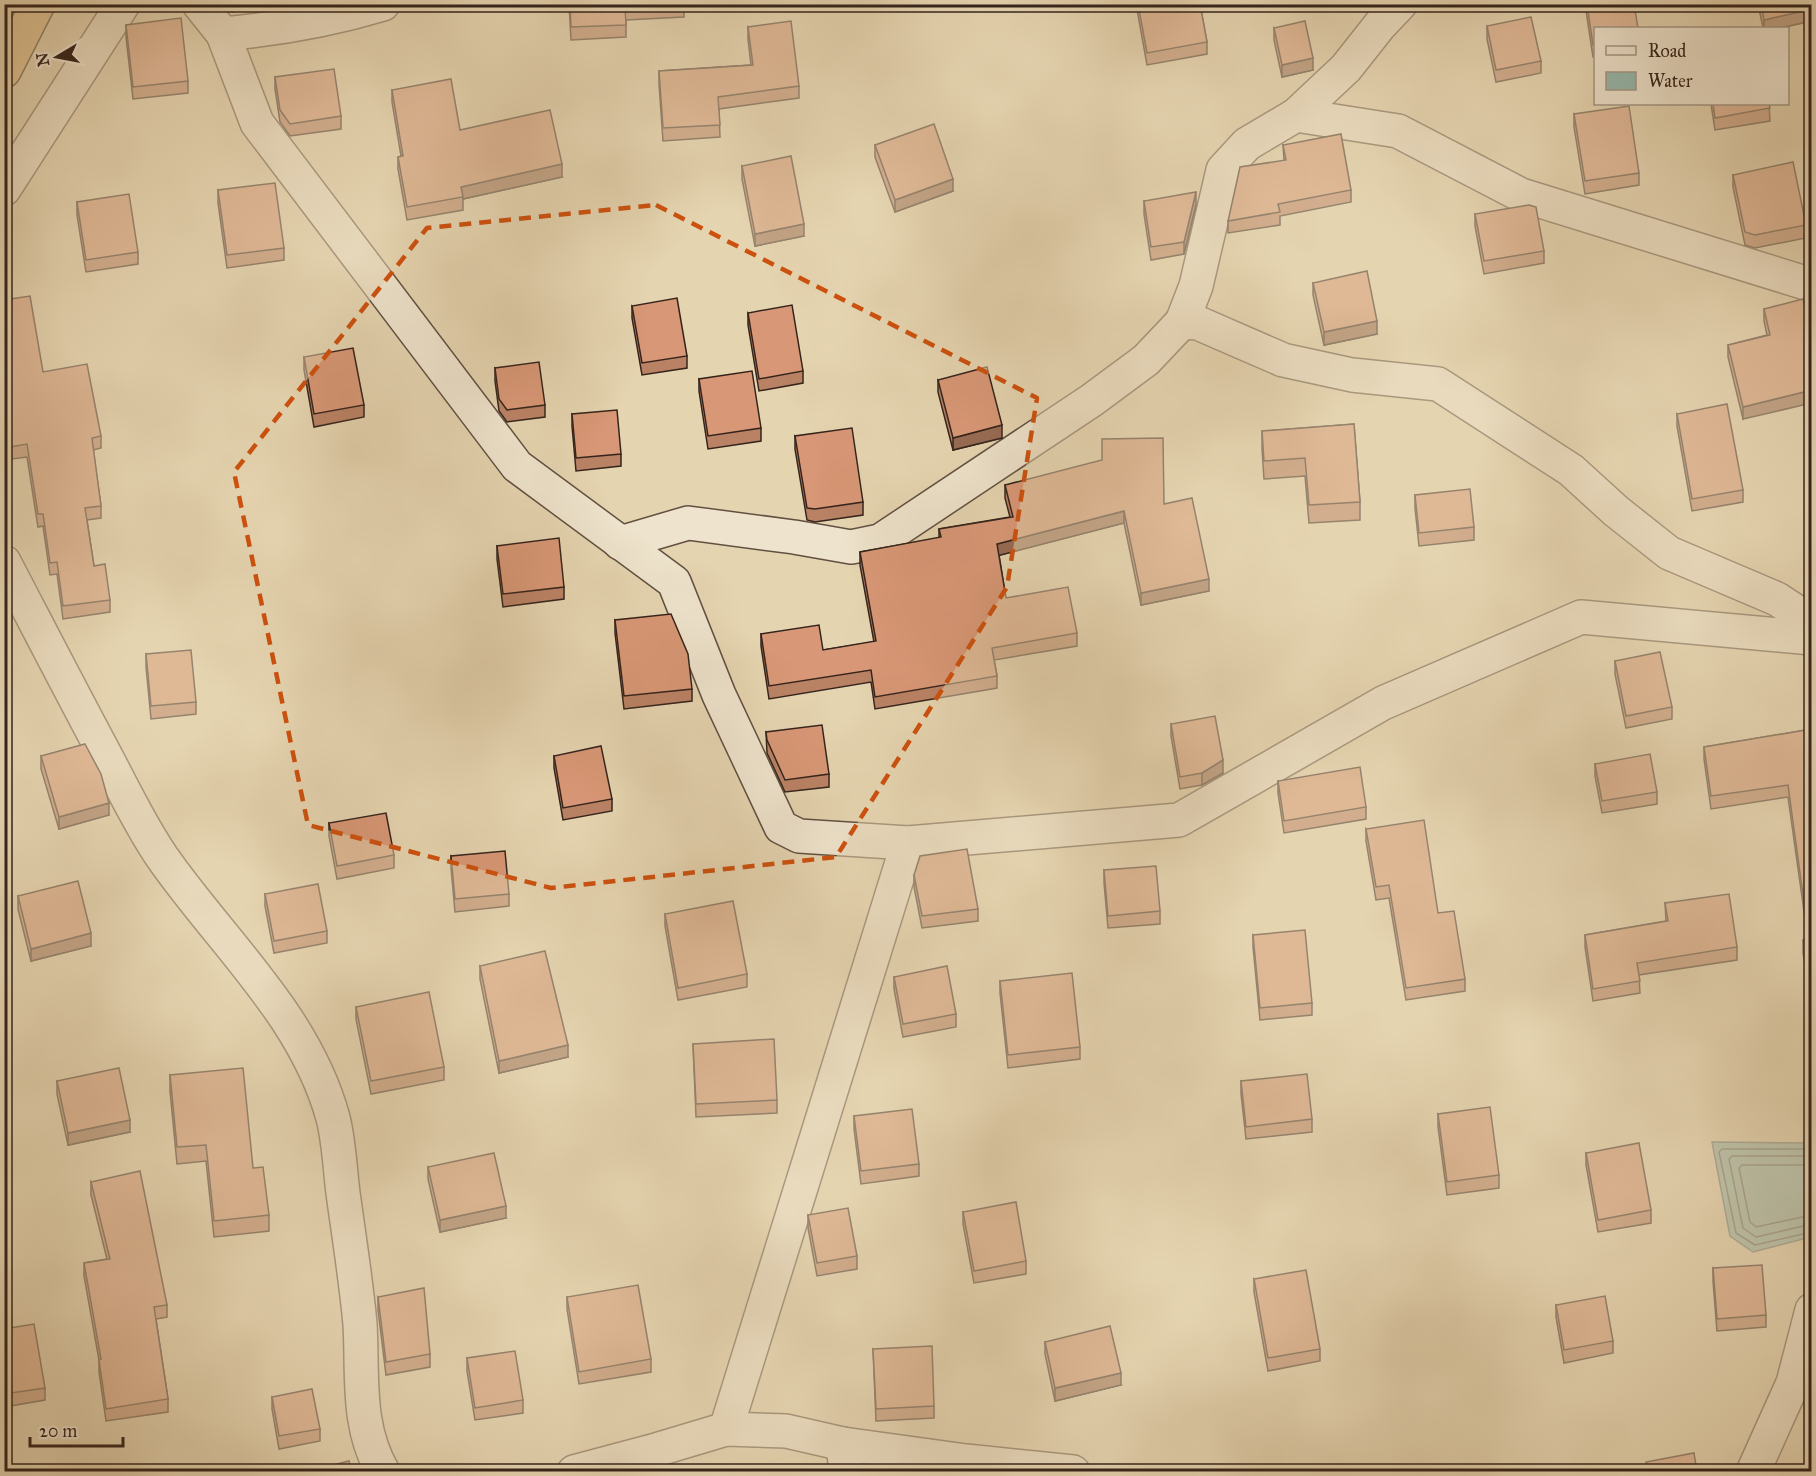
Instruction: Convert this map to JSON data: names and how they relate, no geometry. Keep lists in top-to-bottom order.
{
  "legend": ["Road", "Water"],
  "scale_bar": "20 m",
  "north": "left"
}
